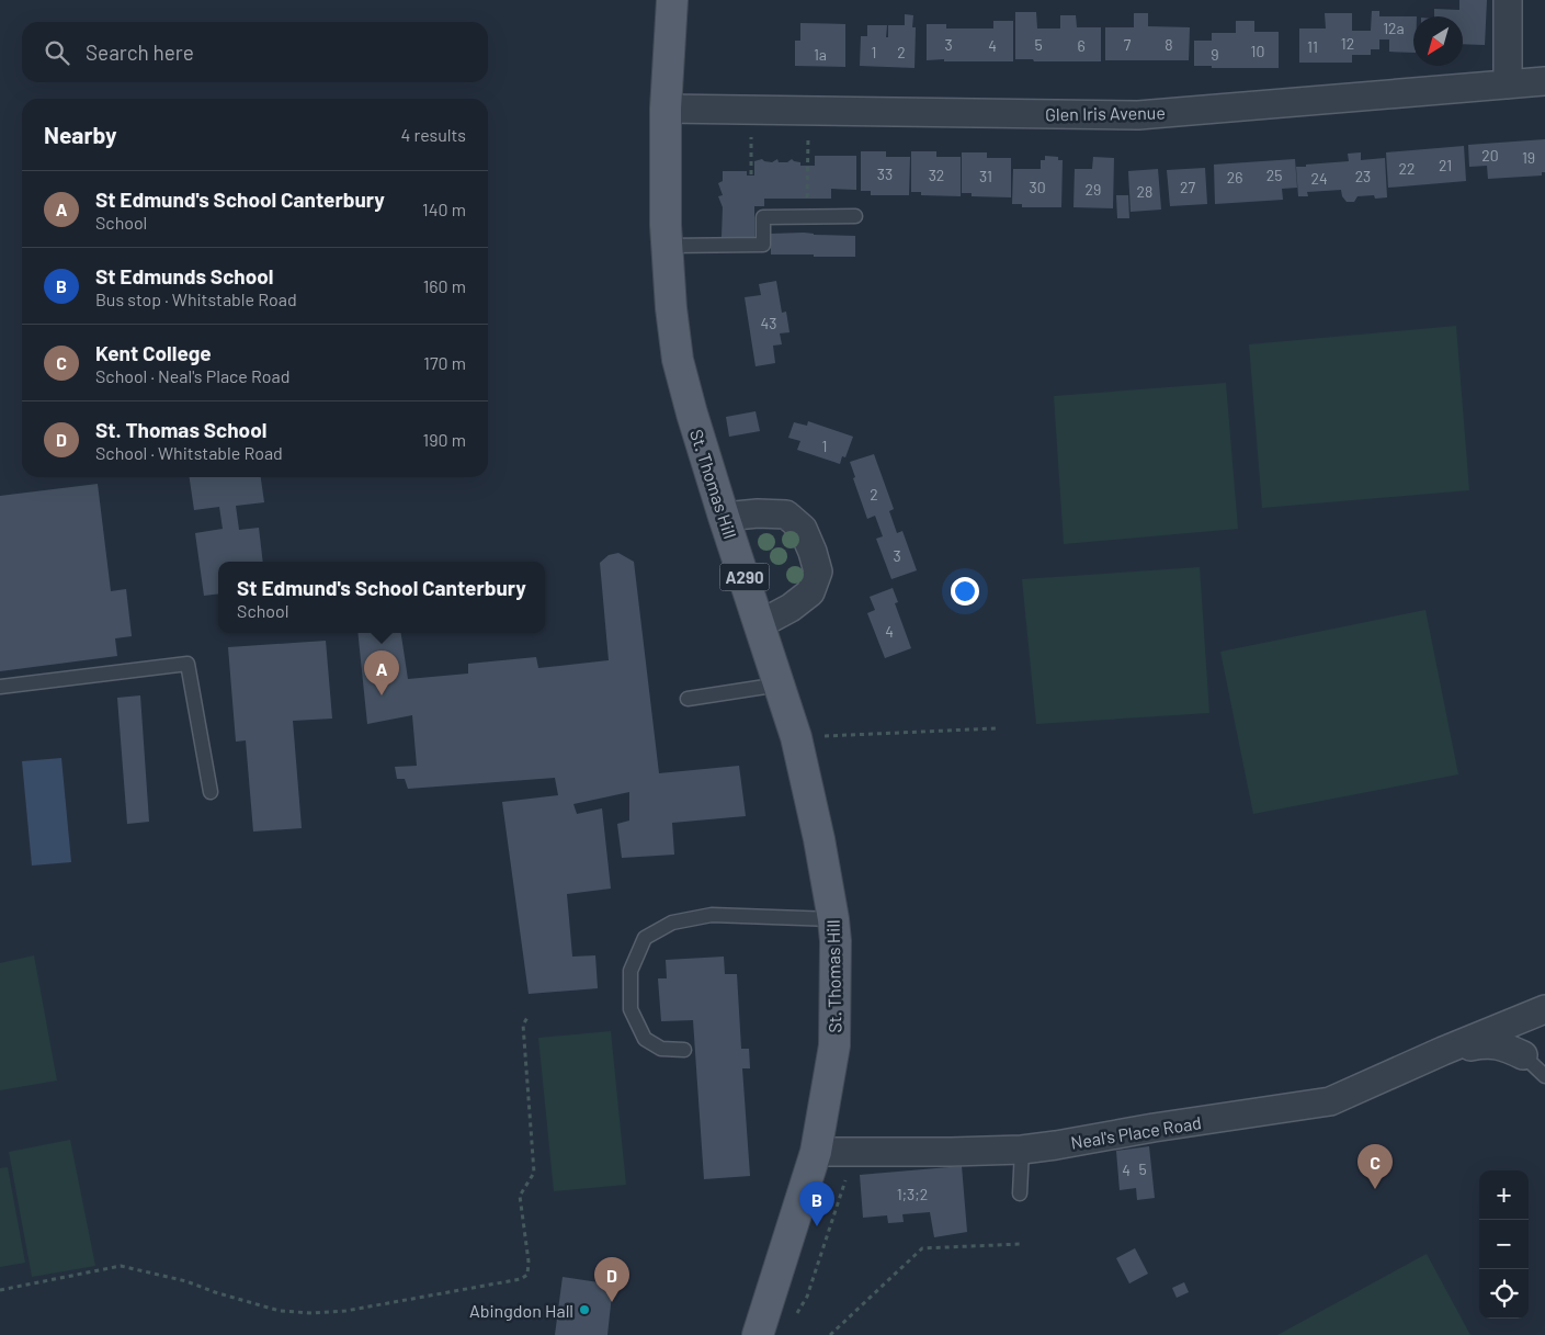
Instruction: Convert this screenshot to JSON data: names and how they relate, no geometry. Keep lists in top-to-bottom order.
{
  "streets": {
    "main road": ["St. Thomas Hill", "A290"],
    "street": ["Glen Iris Avenue", "Neal's Place Road"]
  },
  "crossings": [
    ["Glen Iris Avenue", "St. Thomas Hill"],
    ["St. Thomas Hill", "A290"],
    ["St. Thomas Hill", "Neal's Place Road"],
    ["A290", "Neal's Place Road"]
  ],
  "places": ["Abingdon Hall"],
  "house_numbers": [
    "12a",
    "12",
    "3",
    "5",
    "7",
    "8",
    "4",
    "6",
    "11",
    "10",
    "1",
    "2",
    "1a",
    "9",
    "20",
    "19",
    "21",
    "22",
    "33",
    "32",
    "25",
    "31",
    "23",
    "26",
    "24",
    "30",
    "27",
    "29",
    "28",
    "43",
    "1",
    "2",
    "3",
    "4",
    "5",
    "4",
    "1;3;2"
  ],
  "north": "bottom left",
  "page": {
    "search": "Search here",
    "heading": ["Nearby", "4 results"],
    "list": [
      {
        "mark": "A",
        "name": "St Edmund's School Canterbury",
        "note": "School",
        "value": "140 m"
      },
      {
        "mark": "B",
        "name": "St Edmunds School",
        "note": "Bus stop · Whitstable Road",
        "value": "160 m"
      },
      {
        "mark": "C",
        "name": "Kent College",
        "note": "School · Neal's Place Road",
        "value": "170 m"
      },
      {
        "mark": "D",
        "name": "St. Thomas School",
        "note": "School · Whitstable Road",
        "value": "190 m"
      }
    ],
    "popup": ["St Edmund's School Canterbury", "School"],
    "pins": [
      "A",
      "C",
      "B",
      "D"
    ],
    "map_buttons": ["+", "−"]
  }
}
